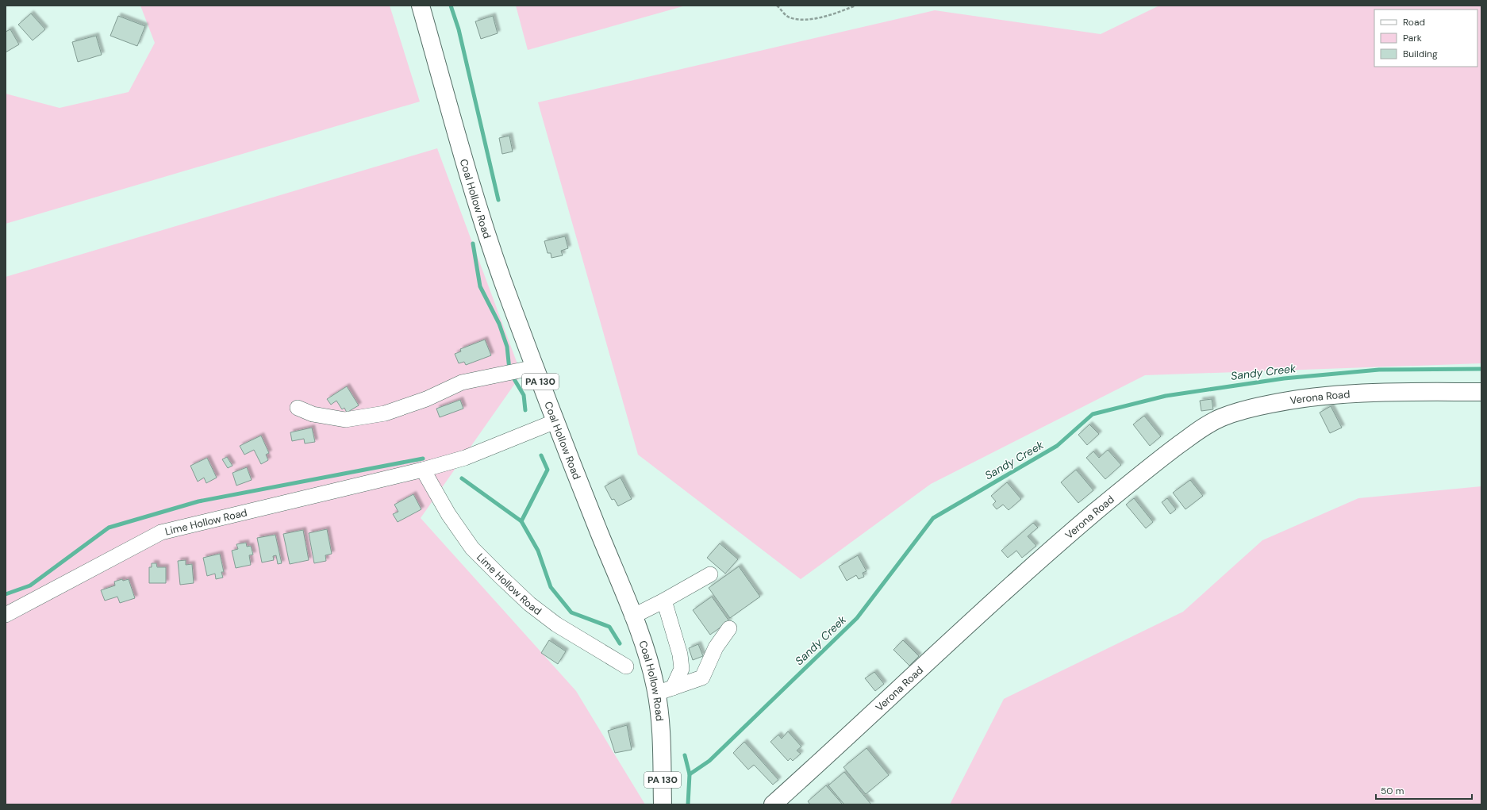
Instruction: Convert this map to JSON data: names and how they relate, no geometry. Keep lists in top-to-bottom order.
{
  "streets": {
    "main road": ["Coal Hollow Road", "PA 130", "Verona Road"],
    "street": ["Lime Hollow Road"]
  },
  "crossings": [
    ["Coal Hollow Road", "Lime Hollow Road"]
  ],
  "water": ["Sandy Creek"],
  "legend": ["Road", "Park", "Building"],
  "scale_bar": "50 m"
}
